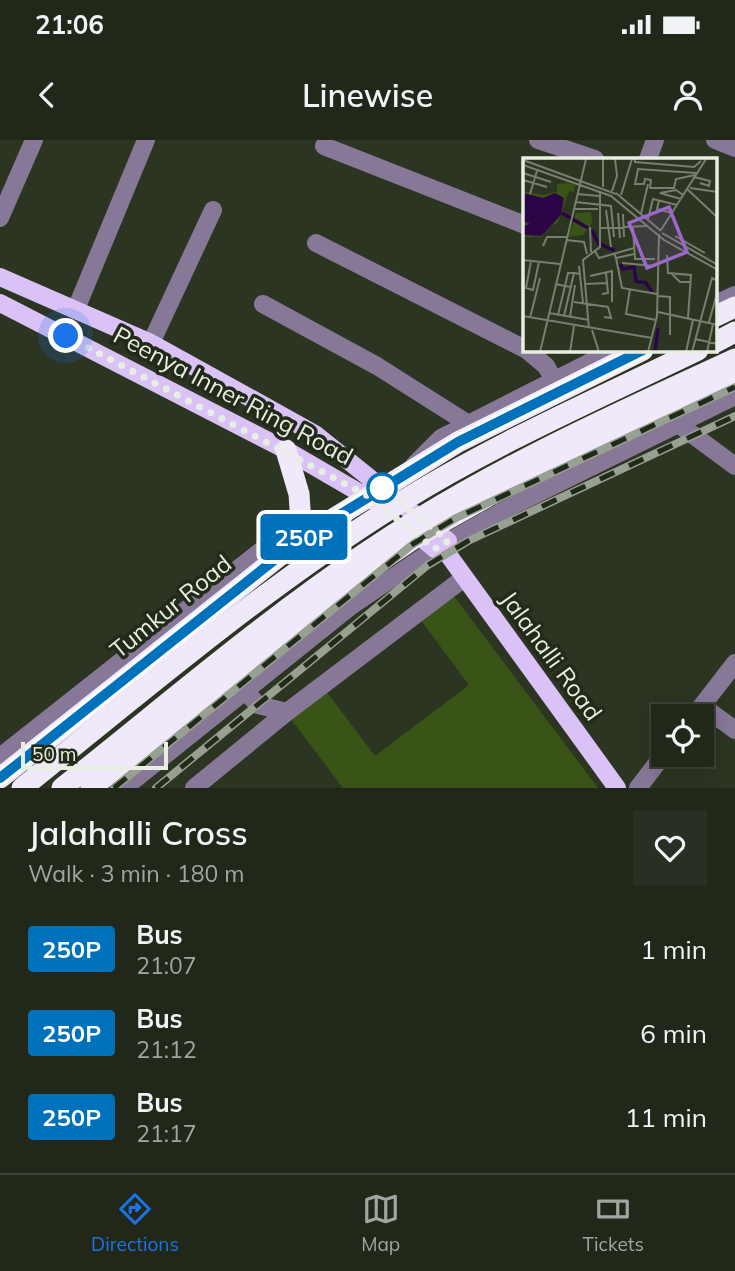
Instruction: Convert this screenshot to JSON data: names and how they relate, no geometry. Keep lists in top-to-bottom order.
{
  "streets": {
    "highway": ["Tumkur Road"],
    "main road": ["Peenya Inner Ring Road", "Jalahalli Road"]
  },
  "crossings": [
    ["Peenya Inner Ring Road", "Tumkur Road"],
    ["Peenya Inner Ring Road", "Jalahalli Road"],
    ["Tumkur Road", "Jalahalli Road"]
  ],
  "lines": ["bus line 250P"],
  "scale_bar": "50 m",
  "page": {
    "status": "21:06",
    "header": "Linewise",
    "on_map": "250P",
    "scale": "50 m",
    "heading": ["Jalahalli Cross", "Walk · 3 min · 180 m"],
    "list": [
      {
        "mark": "250P",
        "name": "Bus",
        "note": "21:07",
        "value": "1 min"
      },
      {
        "mark": "250P",
        "name": "Bus",
        "note": "21:12",
        "value": "6 min"
      },
      {
        "mark": "250P",
        "name": "Bus",
        "note": "21:17",
        "value": "11 min"
      }
    ],
    "tabs": ["Directions", "Map", "Tickets"]
  }
}
